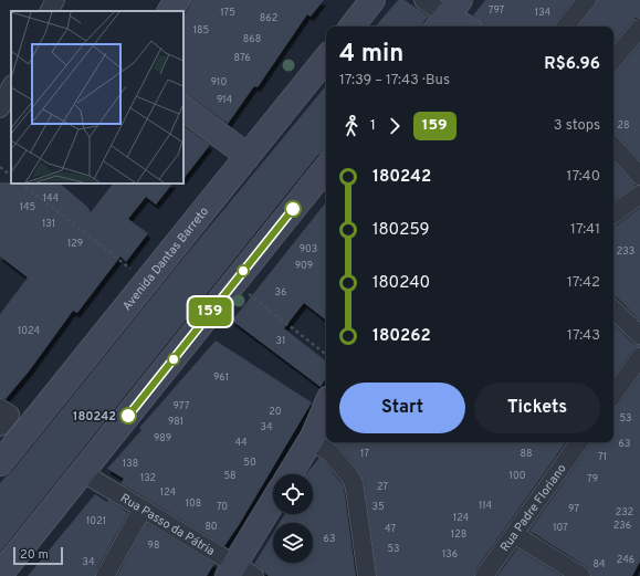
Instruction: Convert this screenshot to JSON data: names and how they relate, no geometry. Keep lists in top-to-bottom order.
{
  "streets": {
    "main road": ["Avenida Dantas Barreto"],
    "street": ["Rua Padre Floriano", "Rua Passo da Pátria"]
  },
  "places": ["180242"],
  "lines": ["bus line 159"],
  "house_numbers": [
    "797",
    "175",
    "134",
    "862",
    "185",
    "868",
    "876",
    "910",
    "914",
    "28",
    "144",
    "145",
    "131",
    "129",
    "903",
    "233",
    "909",
    "36",
    "1024",
    "31",
    "961",
    "977",
    "20",
    "53",
    "981",
    "34",
    "989",
    "44",
    "63",
    "17",
    "88",
    "71",
    "50",
    "138",
    "58",
    "100",
    "132",
    "79",
    "27",
    "124",
    "108",
    "114",
    "70",
    "35",
    "97",
    "232",
    "124",
    "1021",
    "236",
    "80",
    "107",
    "47",
    "128",
    "63",
    "98",
    "53",
    "136",
    "246",
    "34",
    "84"
  ],
  "scale_bar": "20 m",
  "page": {
    "on_map": "159",
    "heading": ["4 min", "17:39 – 17:43 · Bus", "R$6.96"],
    "legs": ["1", "159", "3 stops"],
    "list": [
      {
        "name": "180242",
        "value": "17:40"
      },
      {
        "name": "180259",
        "value": "17:41"
      },
      {
        "name": "180240",
        "value": "17:42"
      },
      {
        "name": "180262",
        "value": "17:43"
      }
    ],
    "buttons": ["Start", "Tickets"],
    "scale": "20 m"
  }
}
